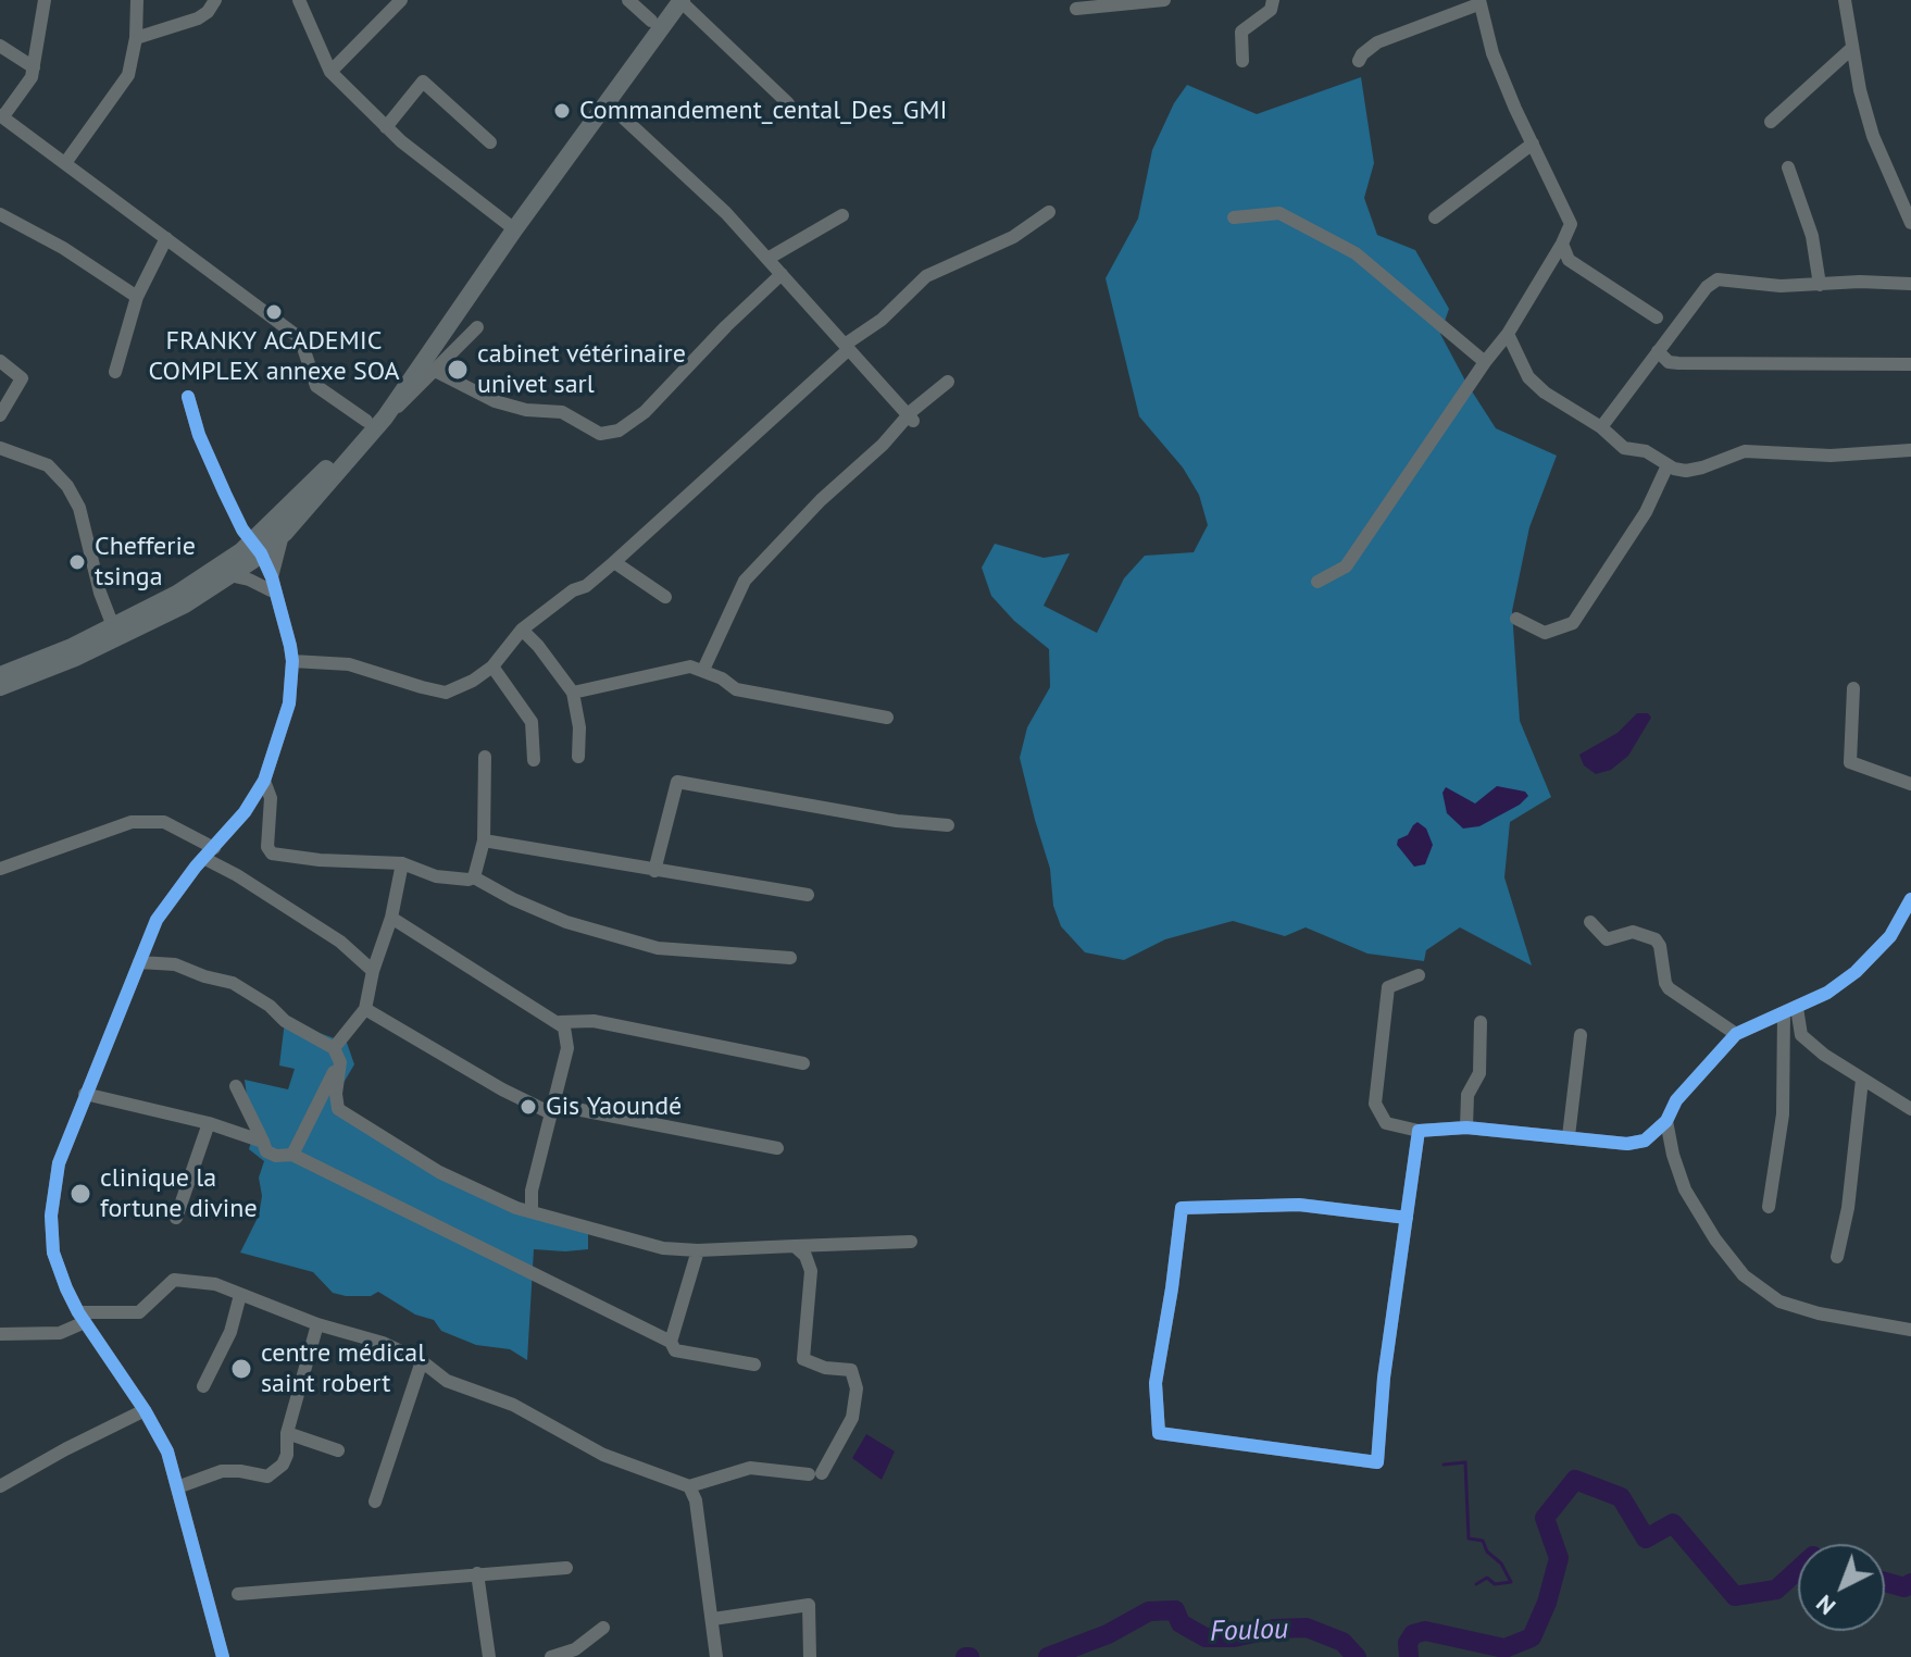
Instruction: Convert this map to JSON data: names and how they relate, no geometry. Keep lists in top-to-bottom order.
{
  "water": ["Foulou"],
  "places": [
    "Commandement_cental_Des_GMI",
    "FRANKY ACADEMIC COMPLEX annexe SOA",
    "cabinet vétérinaire univet sarl",
    "Chefferie tsinga",
    "Gis Yaoundé",
    "clinique la fortune divine",
    "centre médical saint robert"
  ],
  "north": "bottom left"
}
